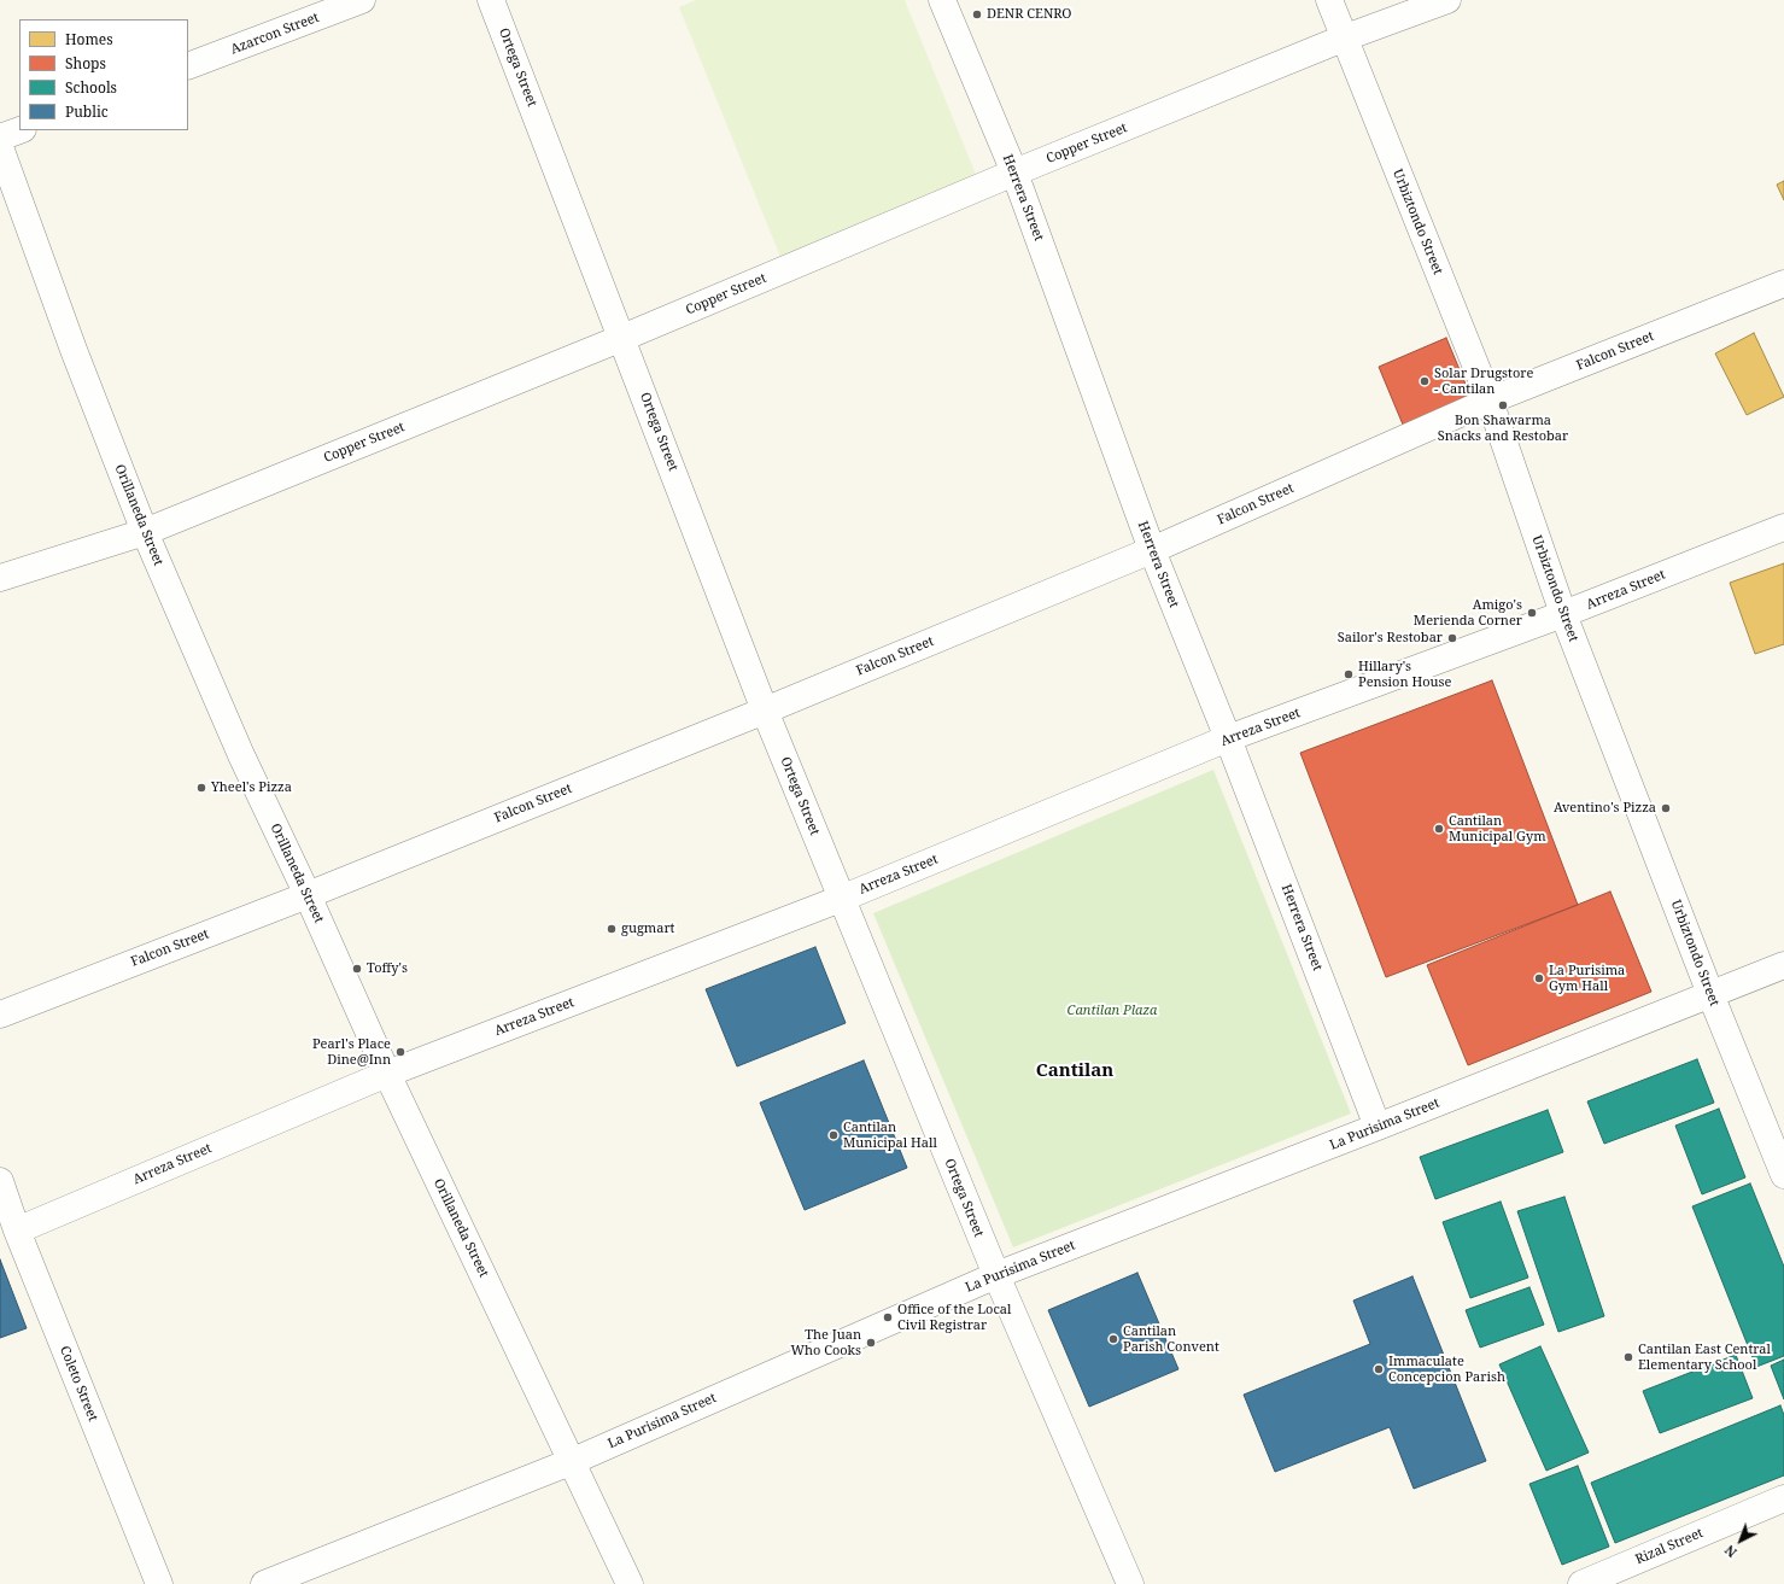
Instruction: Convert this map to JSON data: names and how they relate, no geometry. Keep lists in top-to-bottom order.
{
  "streets": {
    "street": [
      "Azarcon Street",
      "Ortega Street",
      "Copper Street",
      "Herrera Street",
      "Urbiztondo Street",
      "Falcon Street",
      "Orillaneda Street",
      "Arreza Street",
      "La Purisima Street",
      "Coleto Street",
      "Rizal Street"
    ]
  },
  "crossings": [
    ["Ortega Street", "Copper Street"],
    ["Ortega Street", "Falcon Street"],
    ["Ortega Street", "Arreza Street"],
    ["Ortega Street", "La Purisima Street"],
    ["Copper Street", "Herrera Street"],
    ["Copper Street", "Urbiztondo Street"],
    ["Copper Street", "Orillaneda Street"],
    ["Herrera Street", "Falcon Street"],
    ["Herrera Street", "Arreza Street"],
    ["Herrera Street", "La Purisima Street"],
    ["Urbiztondo Street", "Falcon Street"],
    ["Urbiztondo Street", "Arreza Street"],
    ["Urbiztondo Street", "La Purisima Street"],
    ["Falcon Street", "Orillaneda Street"],
    ["Orillaneda Street", "Arreza Street"],
    ["Orillaneda Street", "La Purisima Street"],
    ["Arreza Street", "Coleto Street"]
  ],
  "districts": ["Cantilan"],
  "parks": ["Cantilan Plaza"],
  "places": [
    "DENR CENRO",
    "Solar Drugstore - Cantilan",
    "Bon Shawarma Snacks and Restobar",
    "Amigo's Merienda Corner",
    "Sailor's Restobar",
    "Hillary's Pension House",
    "Yheel's Pizza",
    "Aventino's Pizza",
    "Cantilan Municipal Gym",
    "gugmart",
    "Toffy's",
    "La Purisima Gym Hall",
    "Pearl's Place Dine@Inn",
    "Cantilan Municipal Hall",
    "Office of the Local Civil Registrar",
    "Cantilan Parish Convent",
    "The Juan Who Cooks",
    "Cantilan East Central Elementary School",
    "Immaculate Concepcion Parish"
  ],
  "legend": [
    "Homes",
    "Shops",
    "Schools",
    "Public"
  ],
  "north": "bottom left"
}
